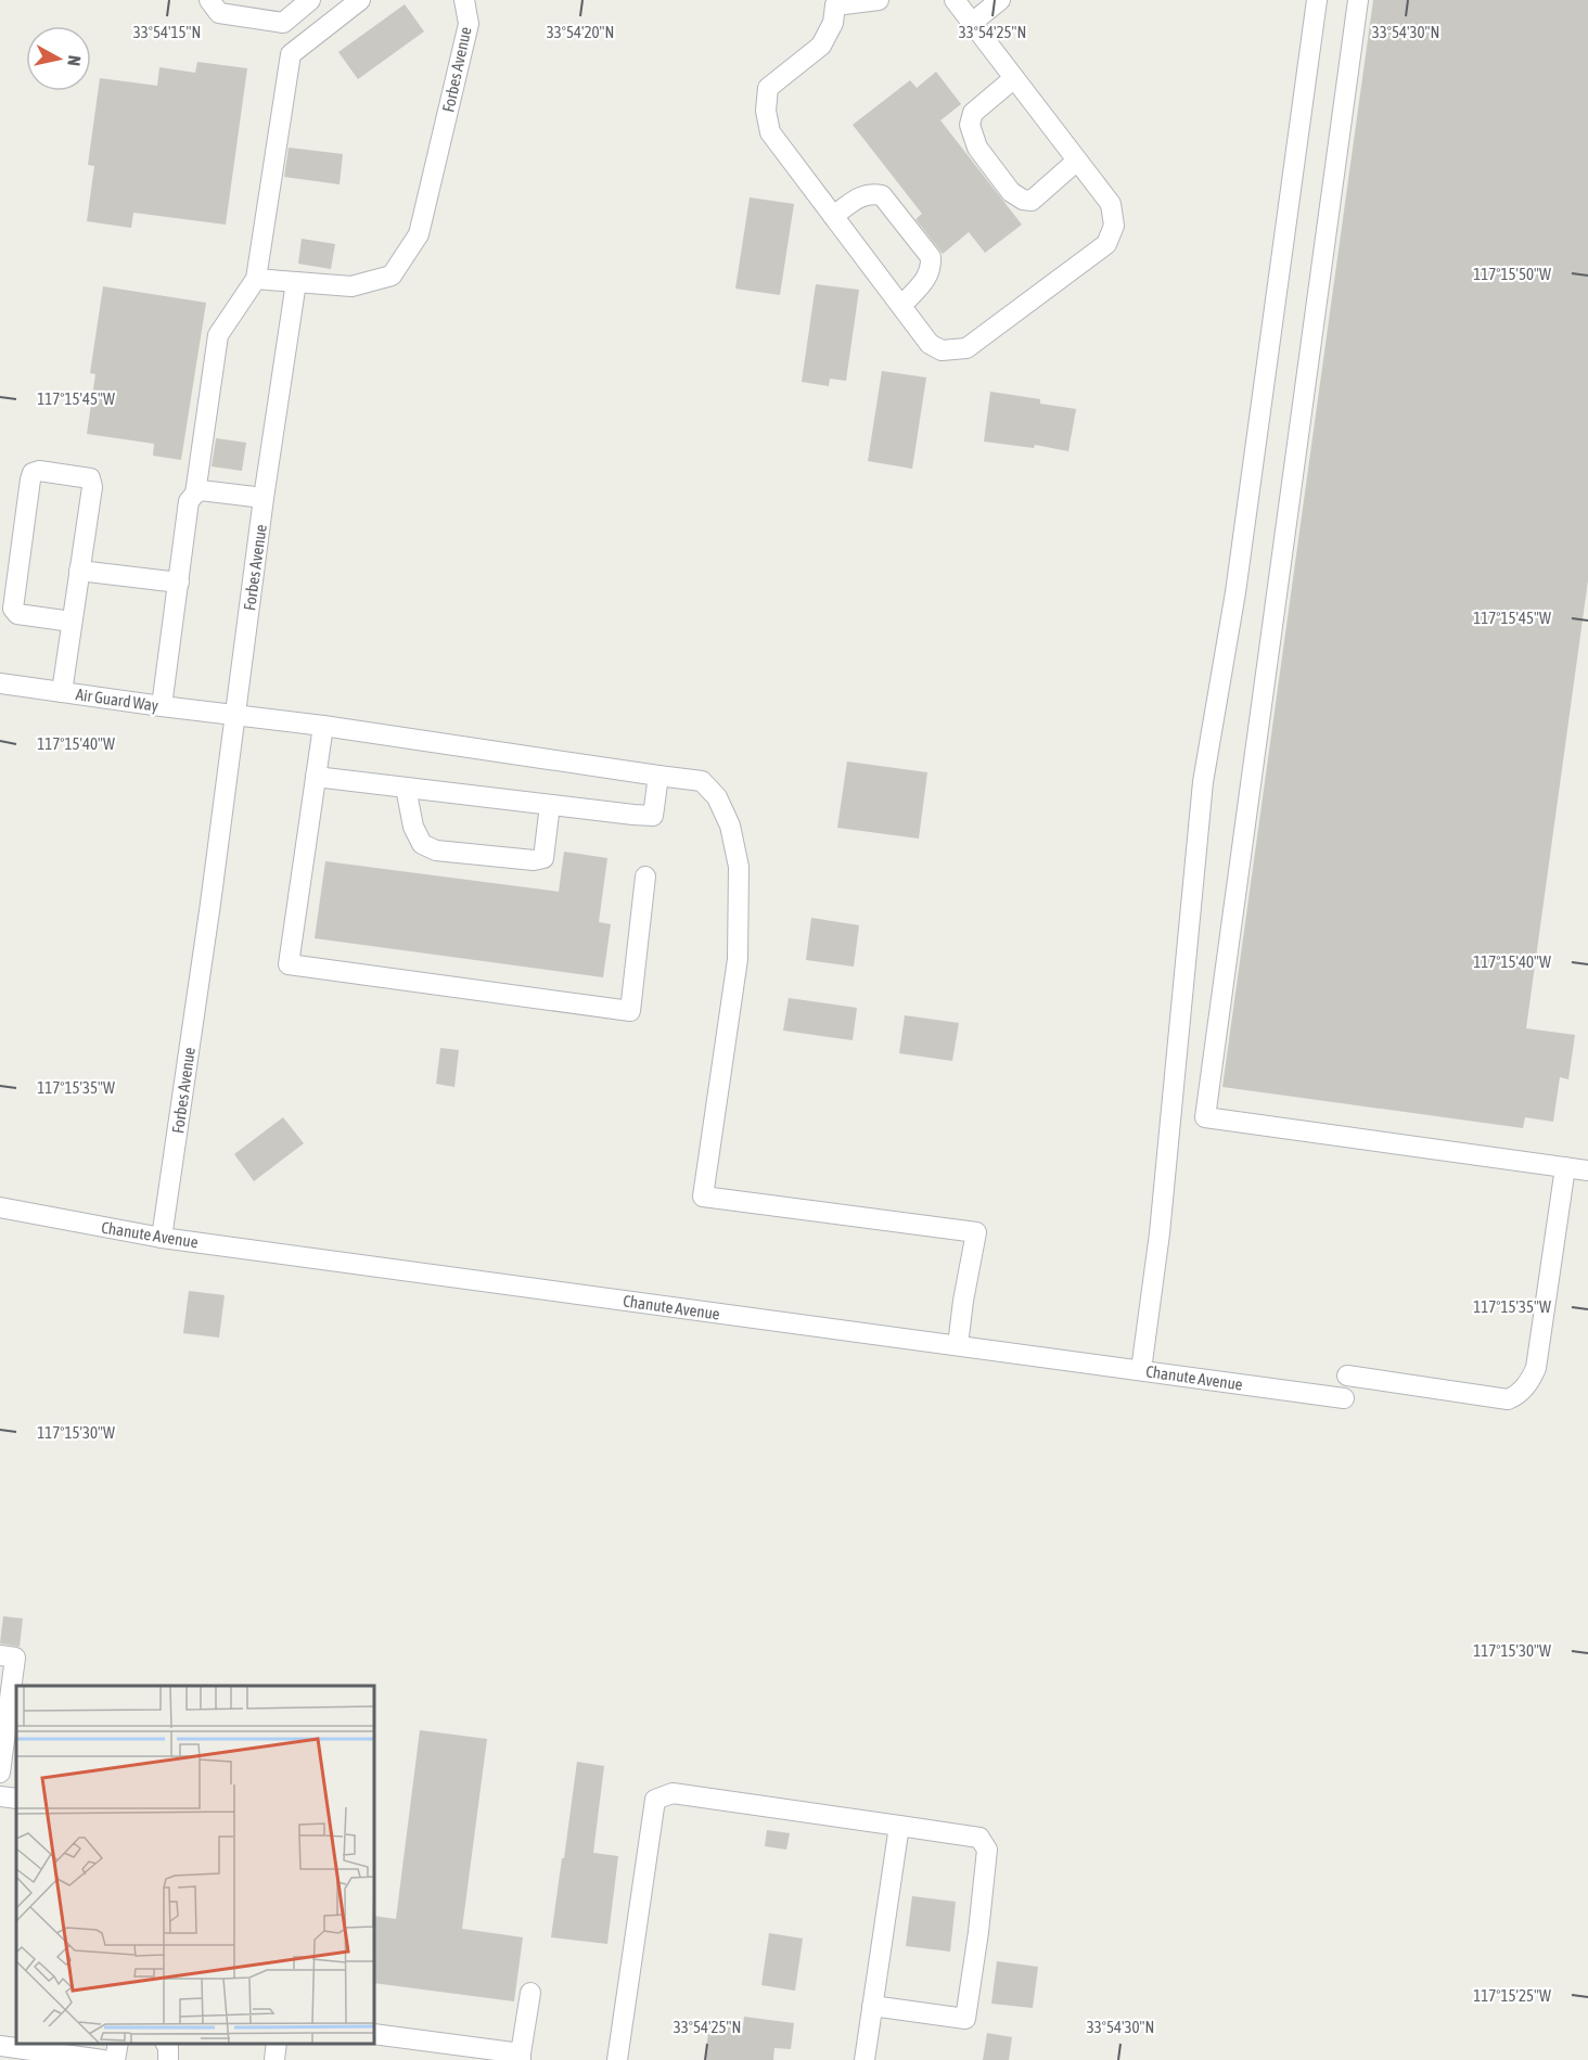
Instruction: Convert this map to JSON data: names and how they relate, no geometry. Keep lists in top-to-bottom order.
{
  "streets": {
    "street": ["Forbes Avenue", "Air Guard Way", "Chanute Avenue"]
  },
  "crossings": [
    ["Forbes Avenue", "Air Guard Way"],
    ["Forbes Avenue", "Chanute Avenue"],
    ["Air Guard Way", "Chanute Avenue"]
  ],
  "north": "right",
  "coordinates": [
    "33°54'15\"N",
    "33°54'20\"N",
    "33°54'25\"N",
    "33°54'30\"N",
    "117°15'50\"W",
    "117°15'45\"W",
    "117°15'40\"W",
    "117°15'35\"W",
    "117°15'30\"W",
    "117°15'25\"W"
  ]
}
